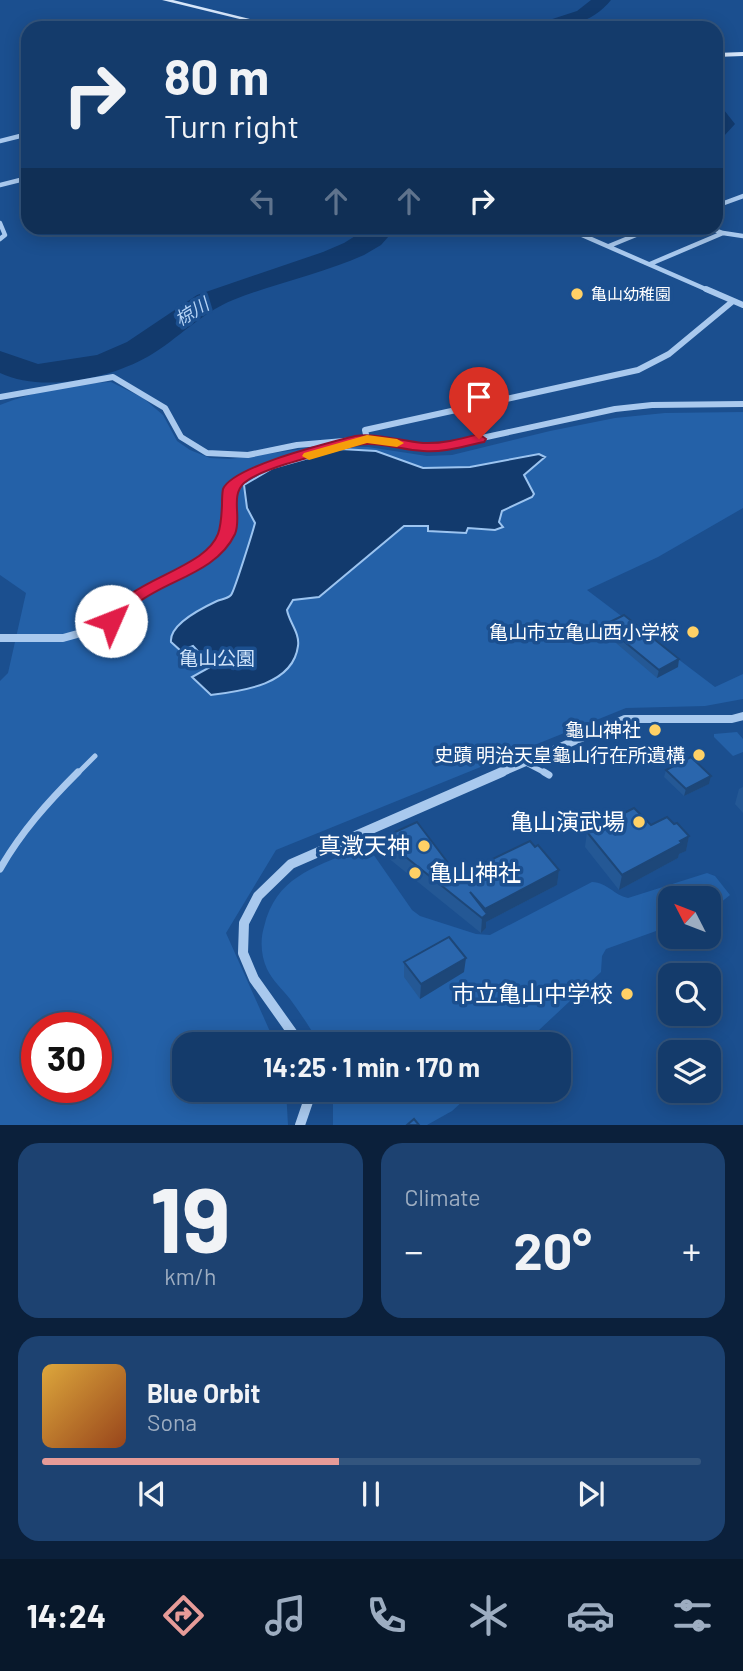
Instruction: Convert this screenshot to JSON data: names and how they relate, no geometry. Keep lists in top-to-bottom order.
{
  "water": ["椋川"],
  "parks": ["亀山公園"],
  "places": [
    "亀山幼稚園",
    "亀山市立亀山西小学校",
    "龜山神社",
    "史蹟 明治天皇龜山行在所遺構",
    "亀山演武場",
    "真澂天神",
    "亀山神社",
    "市立亀山中学校"
  ],
  "north": "top left",
  "page": {
    "turn": ["80 m", "Turn right"],
    "limit": "30",
    "trip": "14:25 · 1 min · 170 m",
    "tile": [
      ["19", "km/h"],
      "Climate"
    ],
    "heat": ["−", "20°", "+"],
    "song": ["Blue Orbit", "Sona"],
    "tabs": "14:24"
  }
}
